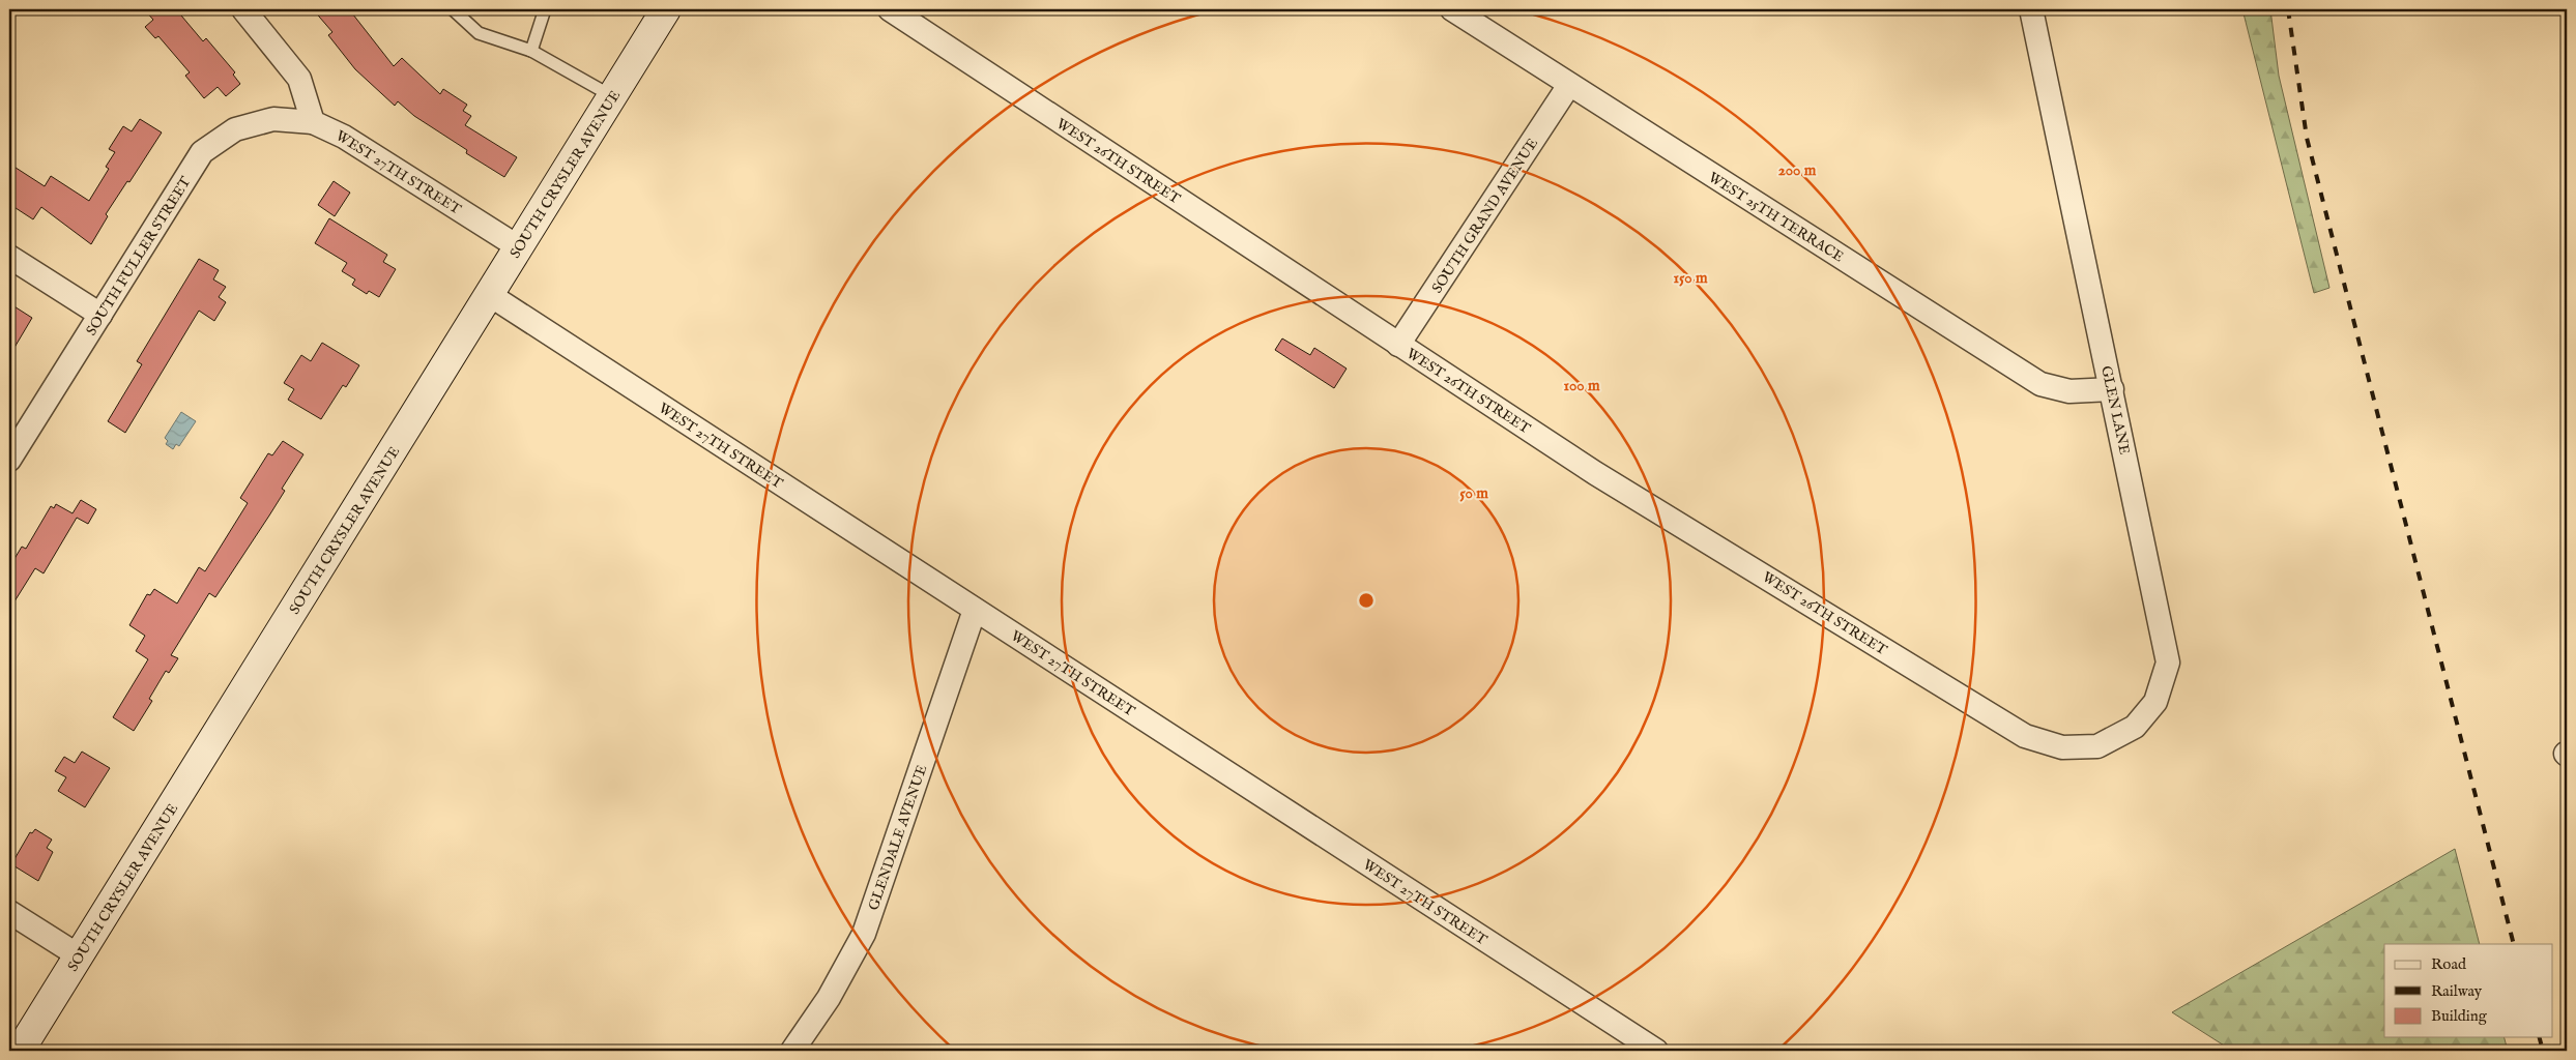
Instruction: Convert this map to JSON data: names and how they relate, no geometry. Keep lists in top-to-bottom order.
{
  "streets": {
    "main road": ["SOUTH CRYSLER AVENUE"],
    "street": [
      "WEST 26TH STREET",
      "WEST 27TH STREET",
      "SOUTH GRAND AVENUE",
      "WEST 25TH TERRACE",
      "SOUTH FULLER STREET",
      "GLEN LANE",
      "GLENDALE AVENUE"
    ]
  },
  "crossings": [
    ["WEST 26TH STREET", "SOUTH GRAND AVENUE"],
    ["WEST 26TH STREET", "GLEN LANE"],
    ["WEST 27TH STREET", "SOUTH CRYSLER AVENUE"],
    ["WEST 27TH STREET", "SOUTH FULLER STREET"],
    ["WEST 27TH STREET", "GLENDALE AVENUE"],
    ["SOUTH GRAND AVENUE", "WEST 25TH TERRACE"],
    ["WEST 25TH TERRACE", "GLEN LANE"]
  ],
  "legend": ["Road", "Railway", "Building"],
  "rings": [
    "200 m",
    "150 m",
    "100 m",
    "50 m"
  ]
}
